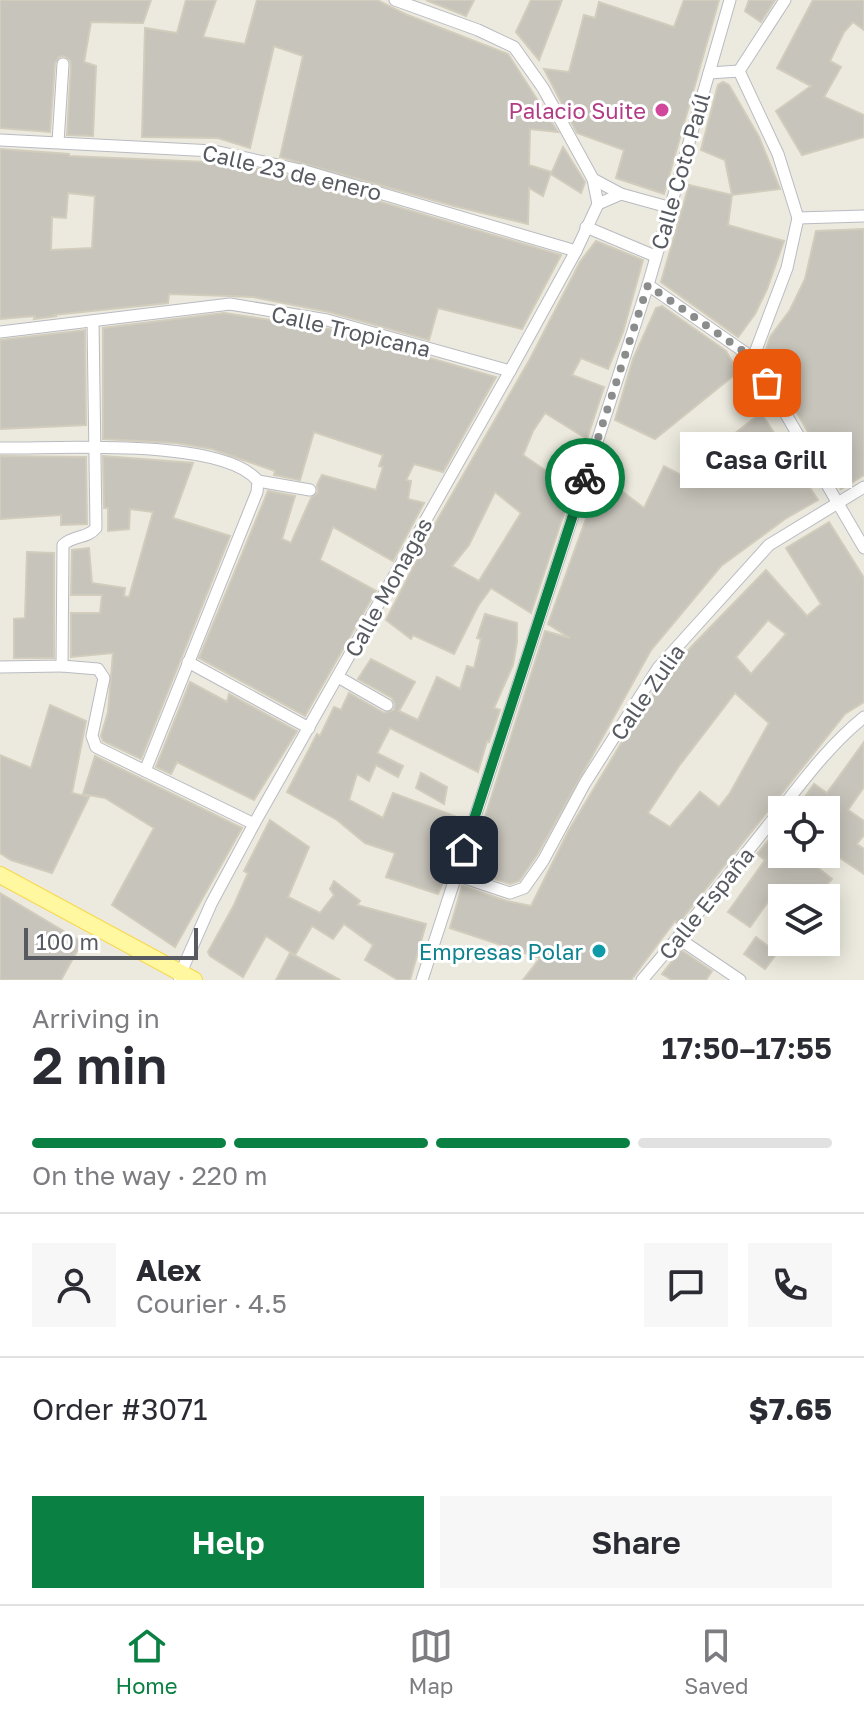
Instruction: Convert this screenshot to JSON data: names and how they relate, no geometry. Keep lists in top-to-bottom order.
{
  "streets": {
    "street": [
      "Calle Coto Paúl",
      "Calle 23 de enero",
      "Calle Tropicana",
      "Calle Monagas",
      "Calle Zulia",
      "Calle España"
    ]
  },
  "crossings": [
    ["Calle Coto Paúl", "Calle Zulia"],
    ["Calle 23 de enero", "Calle Monagas"],
    ["Calle Tropicana", "Calle Monagas"]
  ],
  "places": ["Palacio Suite", "Casa Grill", "Empresas Polar"],
  "scale_bar": "100 m",
  "page": {
    "bubble": "Casa Grill",
    "scale": "100 m",
    "heading": ["2 min", "Arriving in", "17:50–17:55"],
    "panel": [
      "Alex",
      "Courier · 4.5",
      "Order #3071",
      "$7.65"
    ],
    "bar": "On the way · 220 m",
    "buttons": ["Help", "Share"],
    "tabs": ["Home", "Map", "Saved"]
  }
}
